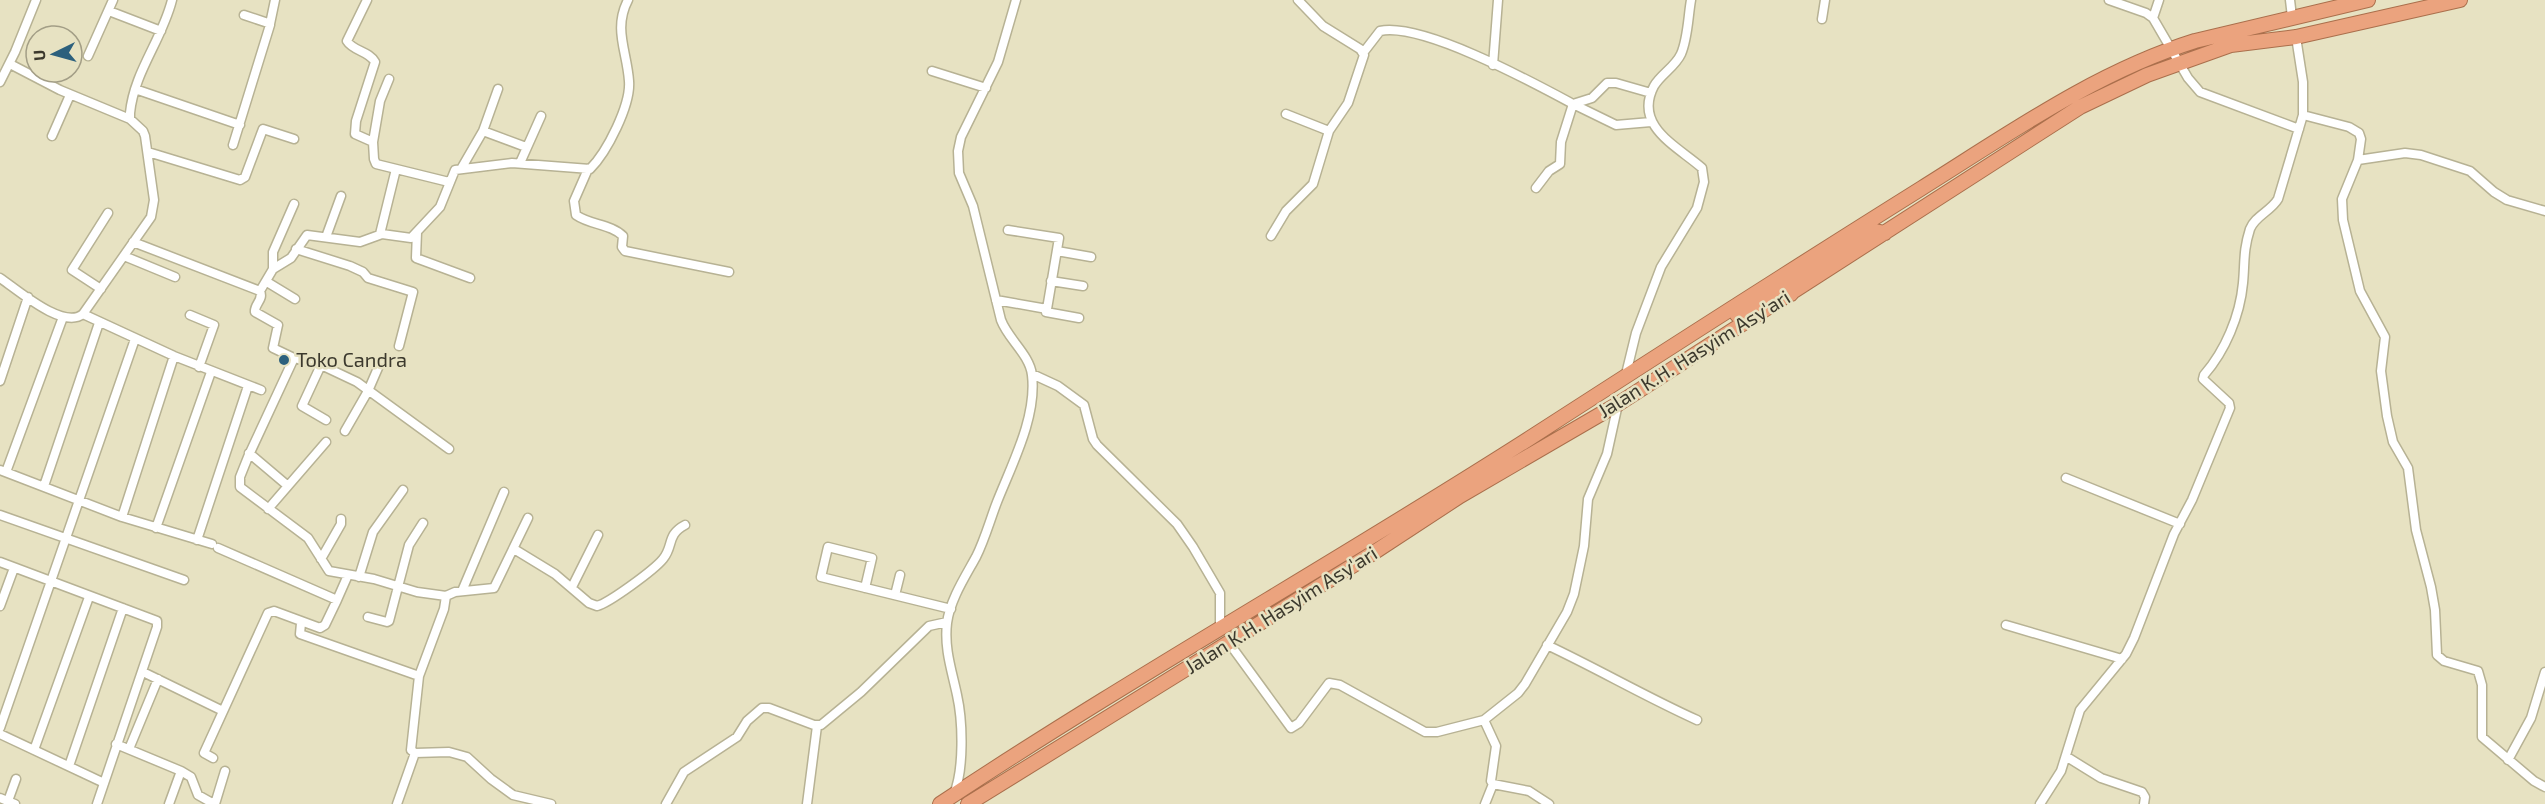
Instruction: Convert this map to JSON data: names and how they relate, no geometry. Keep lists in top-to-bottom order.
{
  "streets": {
    "highway": ["Jalan K.H. Hasyim Asy'ari"]
  },
  "places": ["Toko Candra"],
  "north": "left"
}
